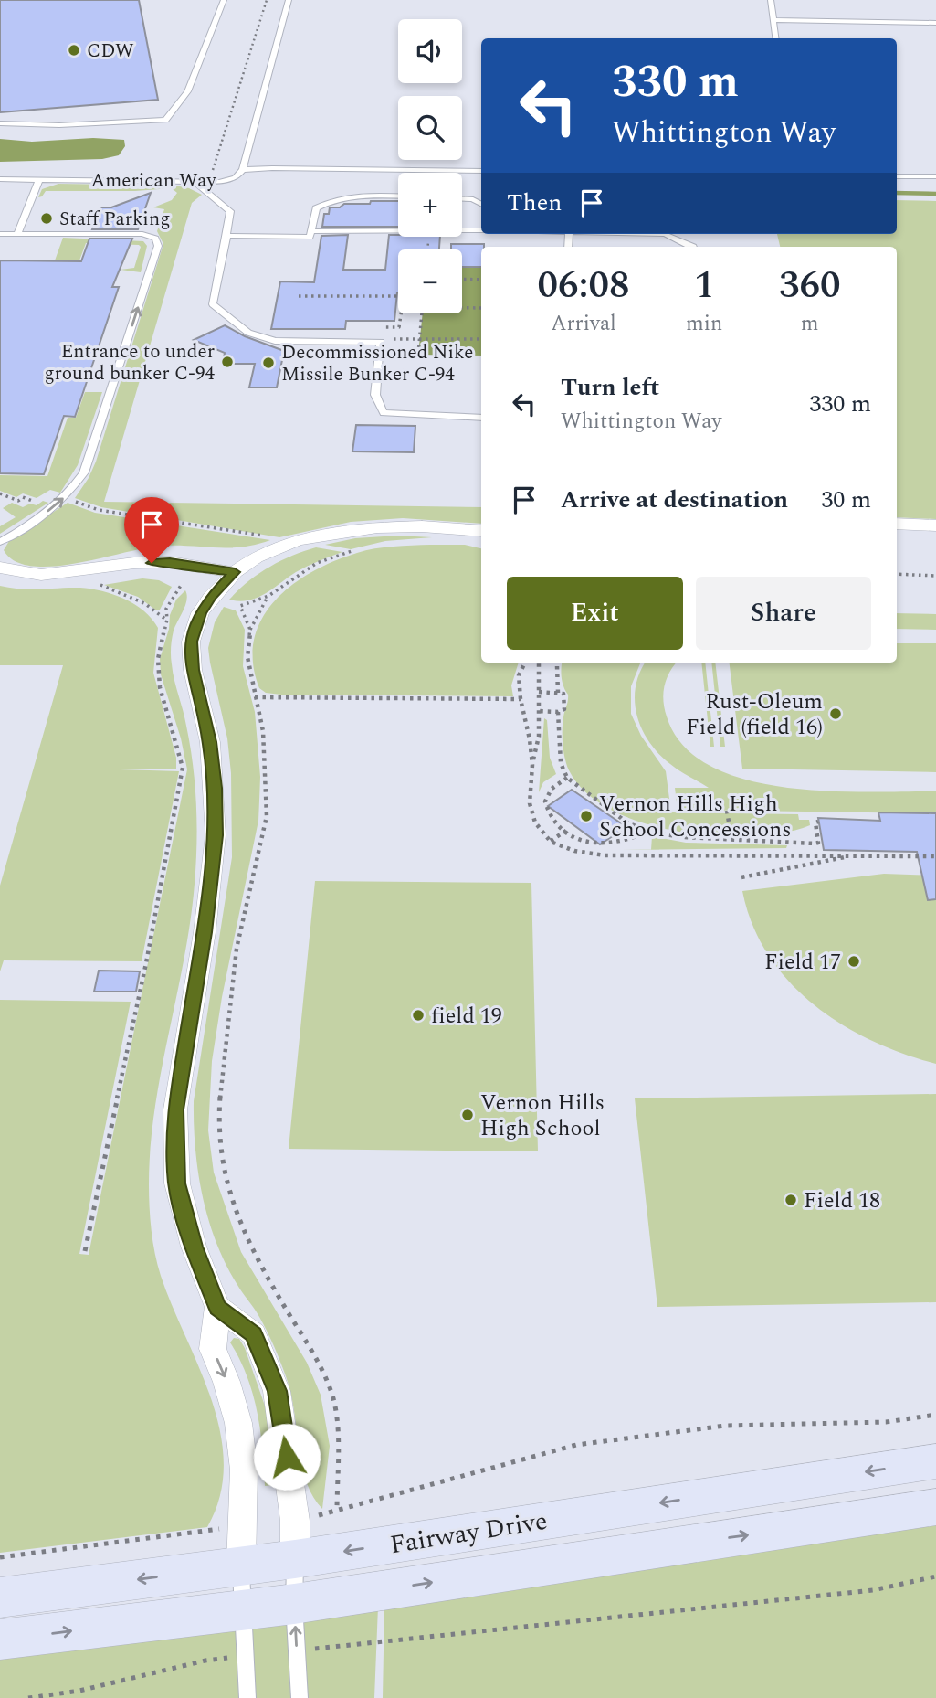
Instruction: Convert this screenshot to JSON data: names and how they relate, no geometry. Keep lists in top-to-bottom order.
{
  "streets": {
    "main road": ["Fairway Drive"],
    "lane": ["American Way"]
  },
  "places": [
    "CDW",
    "Staff Parking",
    "Entrance to under ground bunker C-94",
    "Decommissioned Nike Missile Bunker C-94",
    "Rust-Oleum Field (field 16)",
    "Vernon Hills High School Concessions",
    "Field 17",
    "field 19",
    "Vernon Hills High School",
    "Field 18"
  ],
  "page": {
    "map_buttons": ["+", "−"],
    "turn": ["330 m", "Whittington Way"],
    "then": "Then",
    "eta": [
      "06:08",
      "Arrival",
      "1",
      "min",
      "360",
      "m"
    ],
    "list": [
      {
        "name": "Turn left",
        "note": "Whittington Way",
        "value": "330 m"
      },
      {
        "name": "Arrive at destination",
        "value": "30 m"
      }
    ],
    "buttons": ["Exit", "Share"]
  }
}
